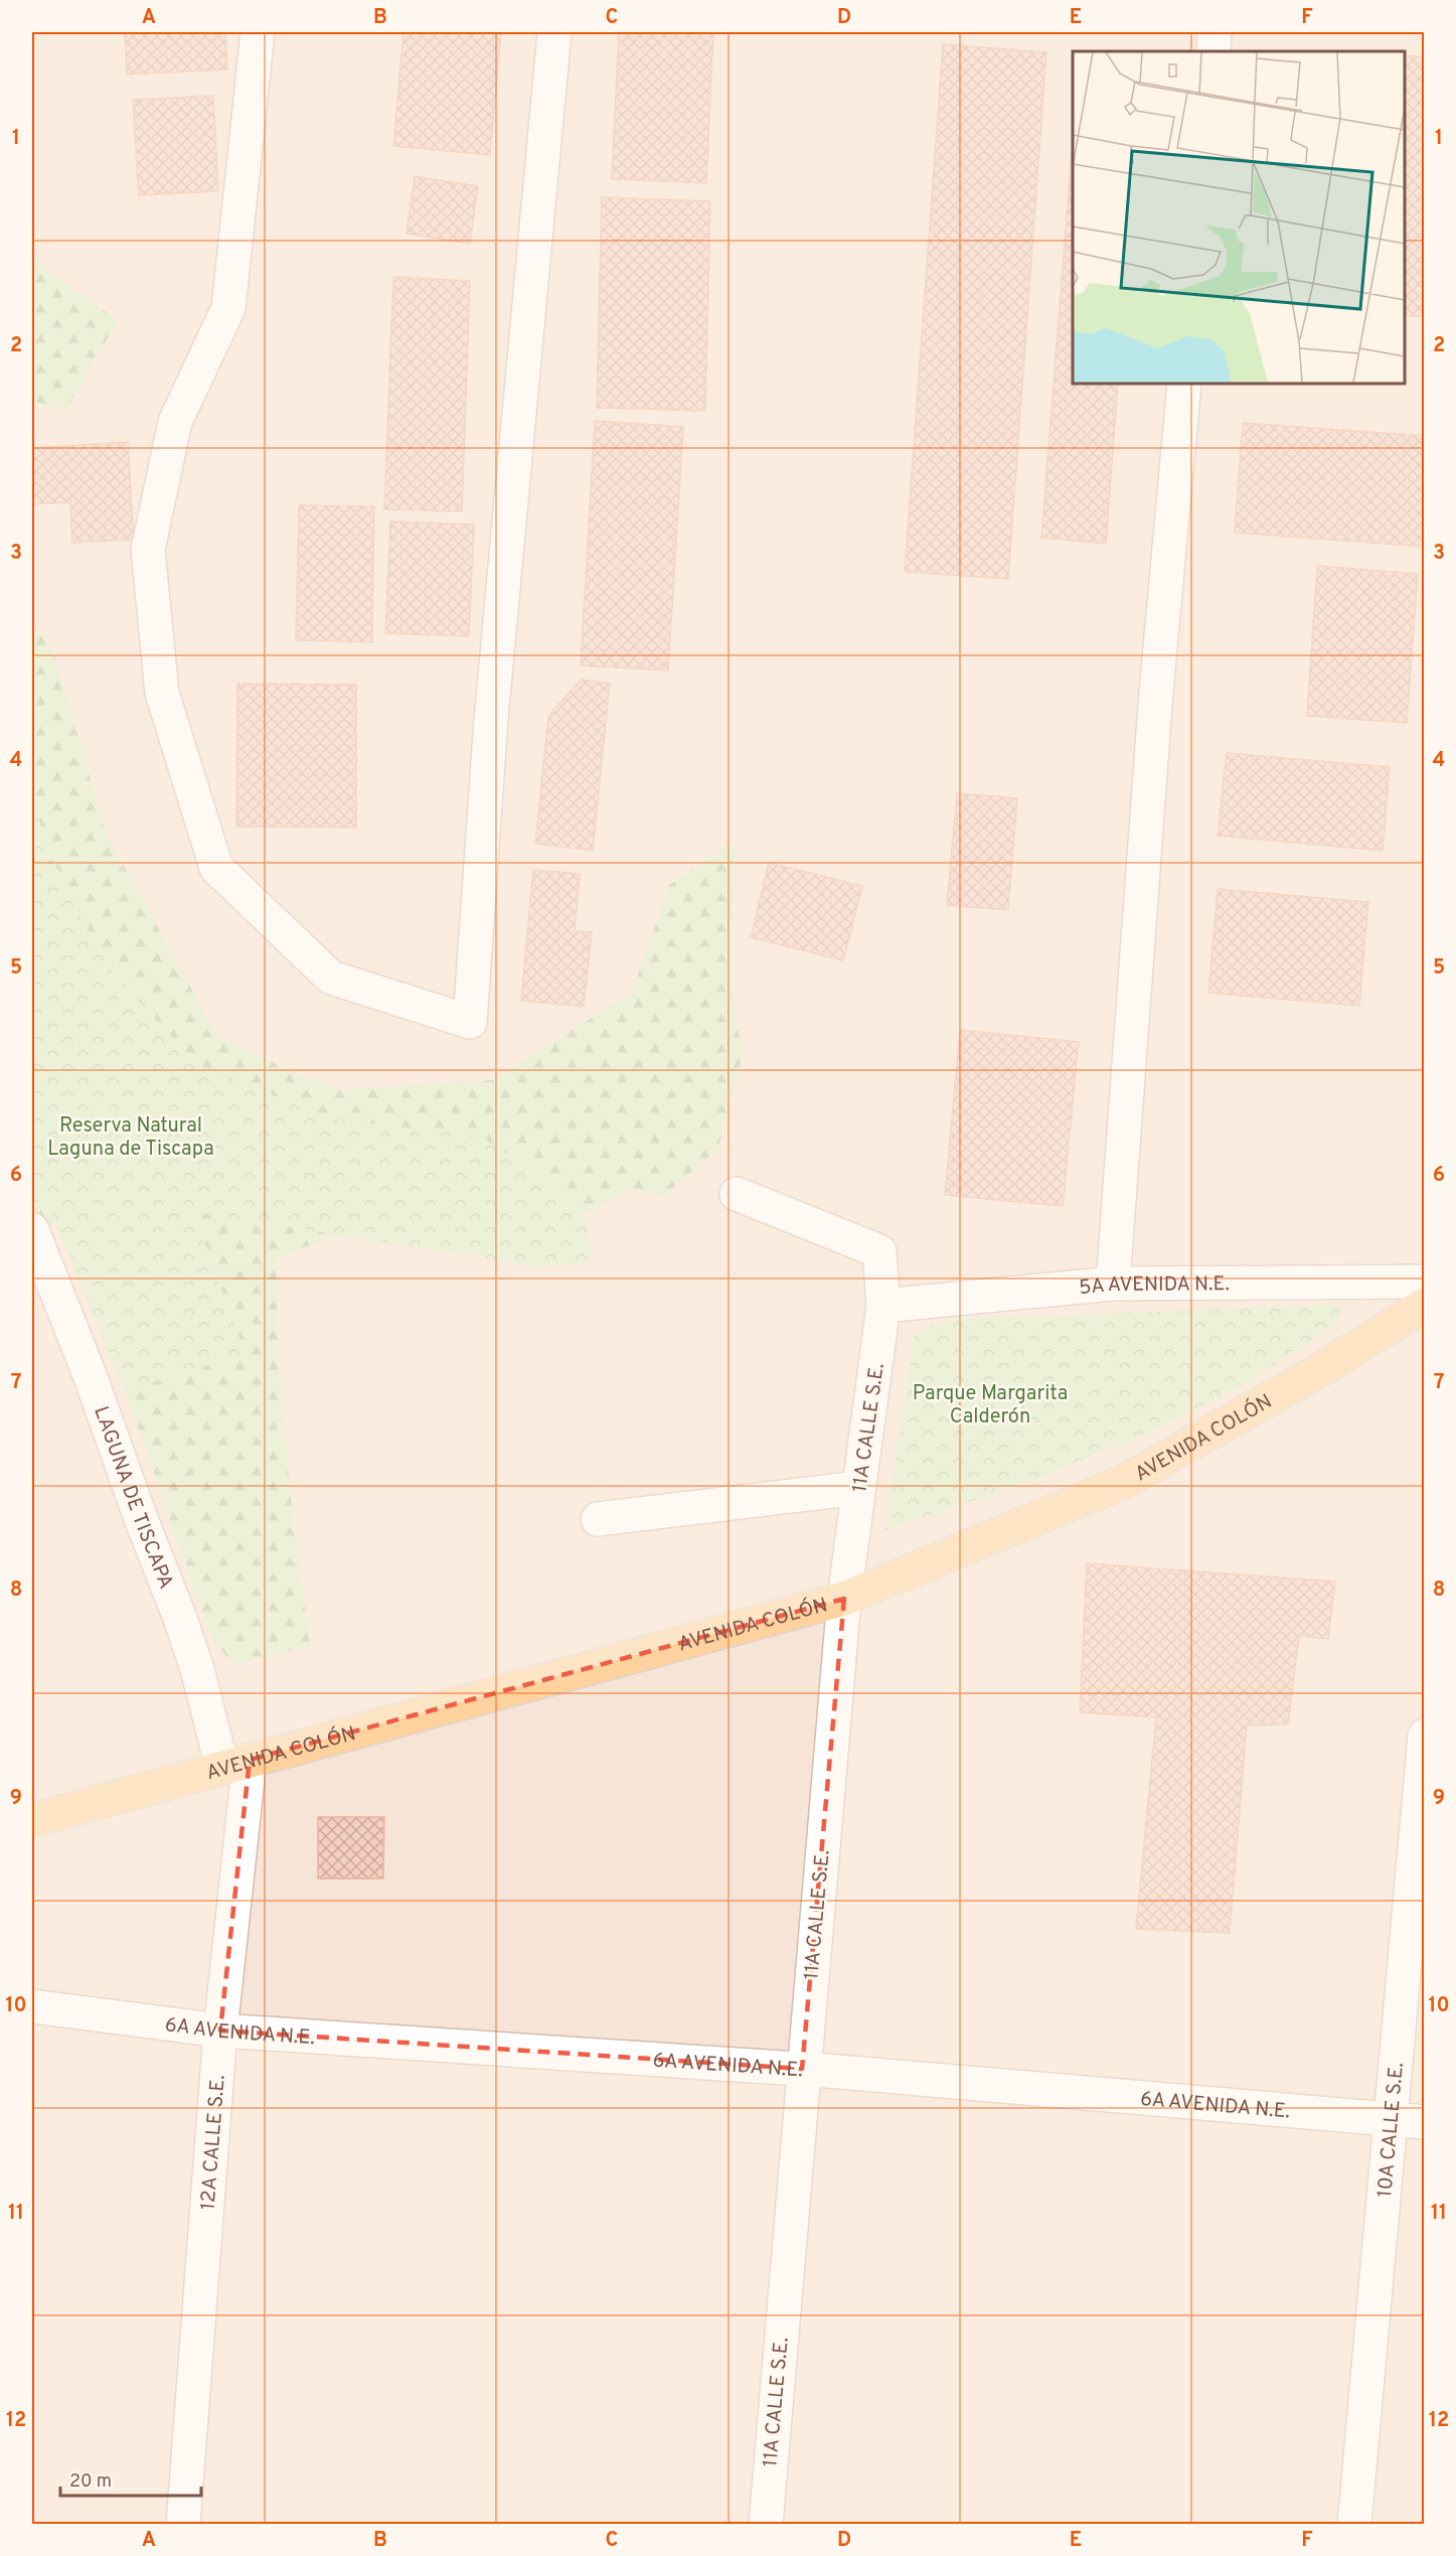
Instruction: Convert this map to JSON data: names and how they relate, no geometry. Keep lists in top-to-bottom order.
{
  "streets": {
    "main road": ["AVENIDA COLÓN"],
    "street": [
      "5A AVENIDA N.E.",
      "11A CALLE S.E.",
      "LAGUNA DE TISCAPA",
      "6A AVENIDA N.E.",
      "10A CALLE S.E.",
      "12A CALLE S.E."
    ]
  },
  "crossings": [
    ["5A AVENIDA N.E.", "11A CALLE S.E."],
    ["11A CALLE S.E.", "AVENIDA COLÓN"],
    ["11A CALLE S.E.", "6A AVENIDA N.E."],
    ["AVENIDA COLÓN", "LAGUNA DE TISCAPA"],
    ["AVENIDA COLÓN", "12A CALLE S.E."],
    ["LAGUNA DE TISCAPA", "12A CALLE S.E."],
    ["6A AVENIDA N.E.", "10A CALLE S.E."],
    ["6A AVENIDA N.E.", "12A CALLE S.E."]
  ],
  "parks": ["Reserva Natural Laguna de Tiscapa", "Parque Margarita Calderón"],
  "scale_bar": "20 m",
  "grid": {
    "columns": [
      "A",
      "B",
      "C",
      "D",
      "E",
      "F"
    ],
    "rows": [
      "1",
      "2",
      "3",
      "4",
      "5",
      "6",
      "7",
      "8",
      "9",
      "10",
      "11",
      "12"
    ]
  }
}
